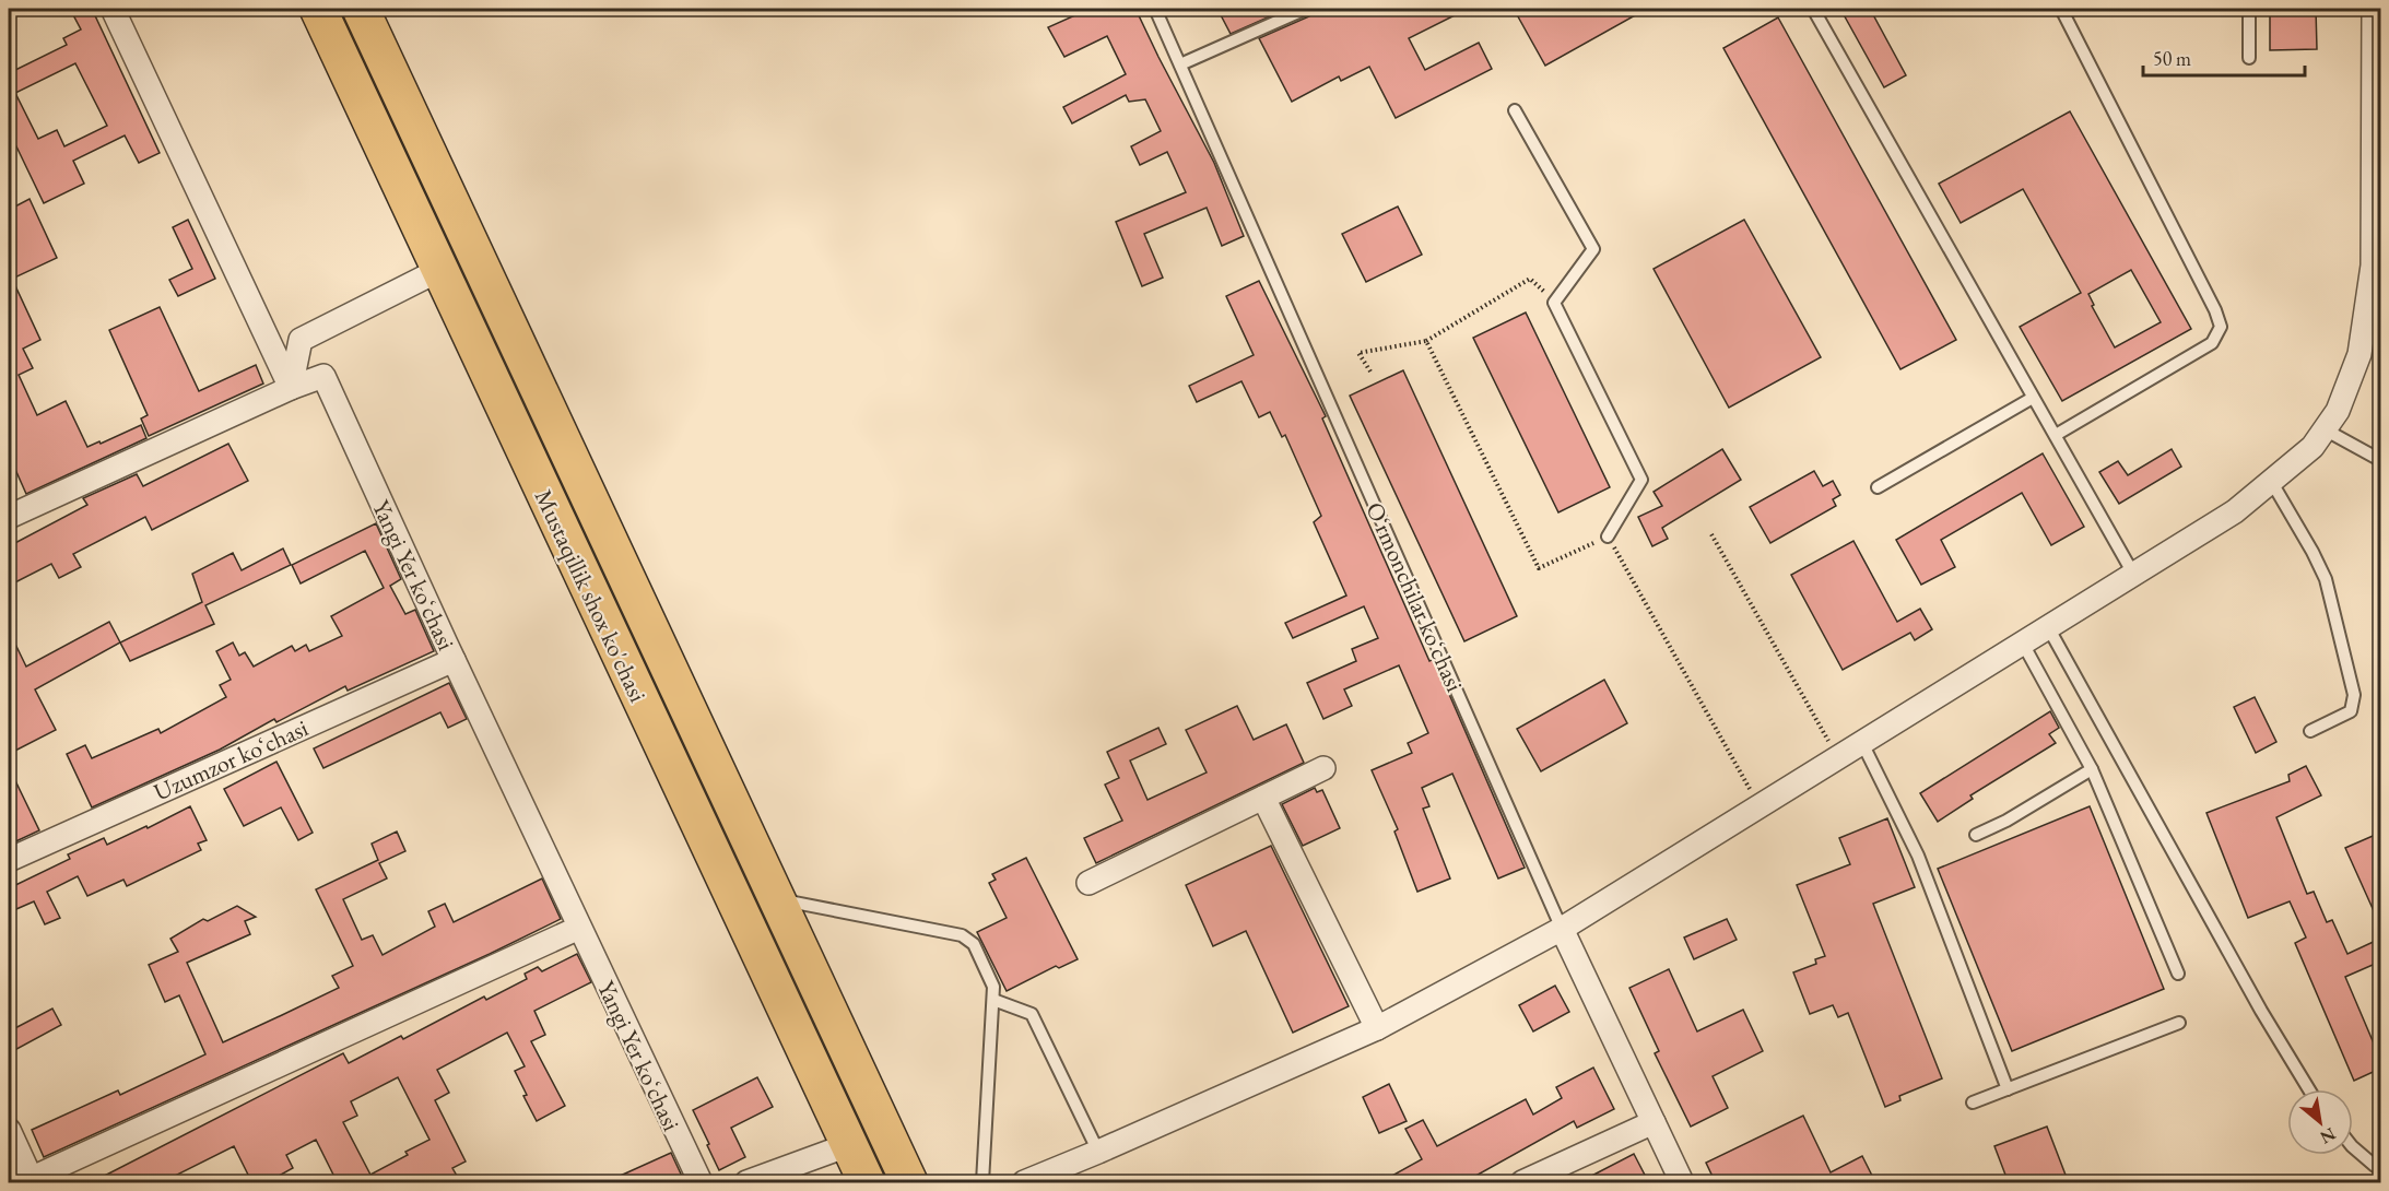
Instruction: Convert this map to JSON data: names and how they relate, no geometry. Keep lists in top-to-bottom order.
{
  "streets": {
    "main road": ["Mustaqillik shox ko'chasi"],
    "street": ["Yangi Yer koʻchasi", "Oʻrmonchilar koʻchasi", "Uzumzor koʻchasi"]
  },
  "crossings": [
    ["Yangi Yer koʻchasi", "Uzumzor koʻchasi"]
  ],
  "scale_bar": "50 m",
  "north": "bottom right"
}
